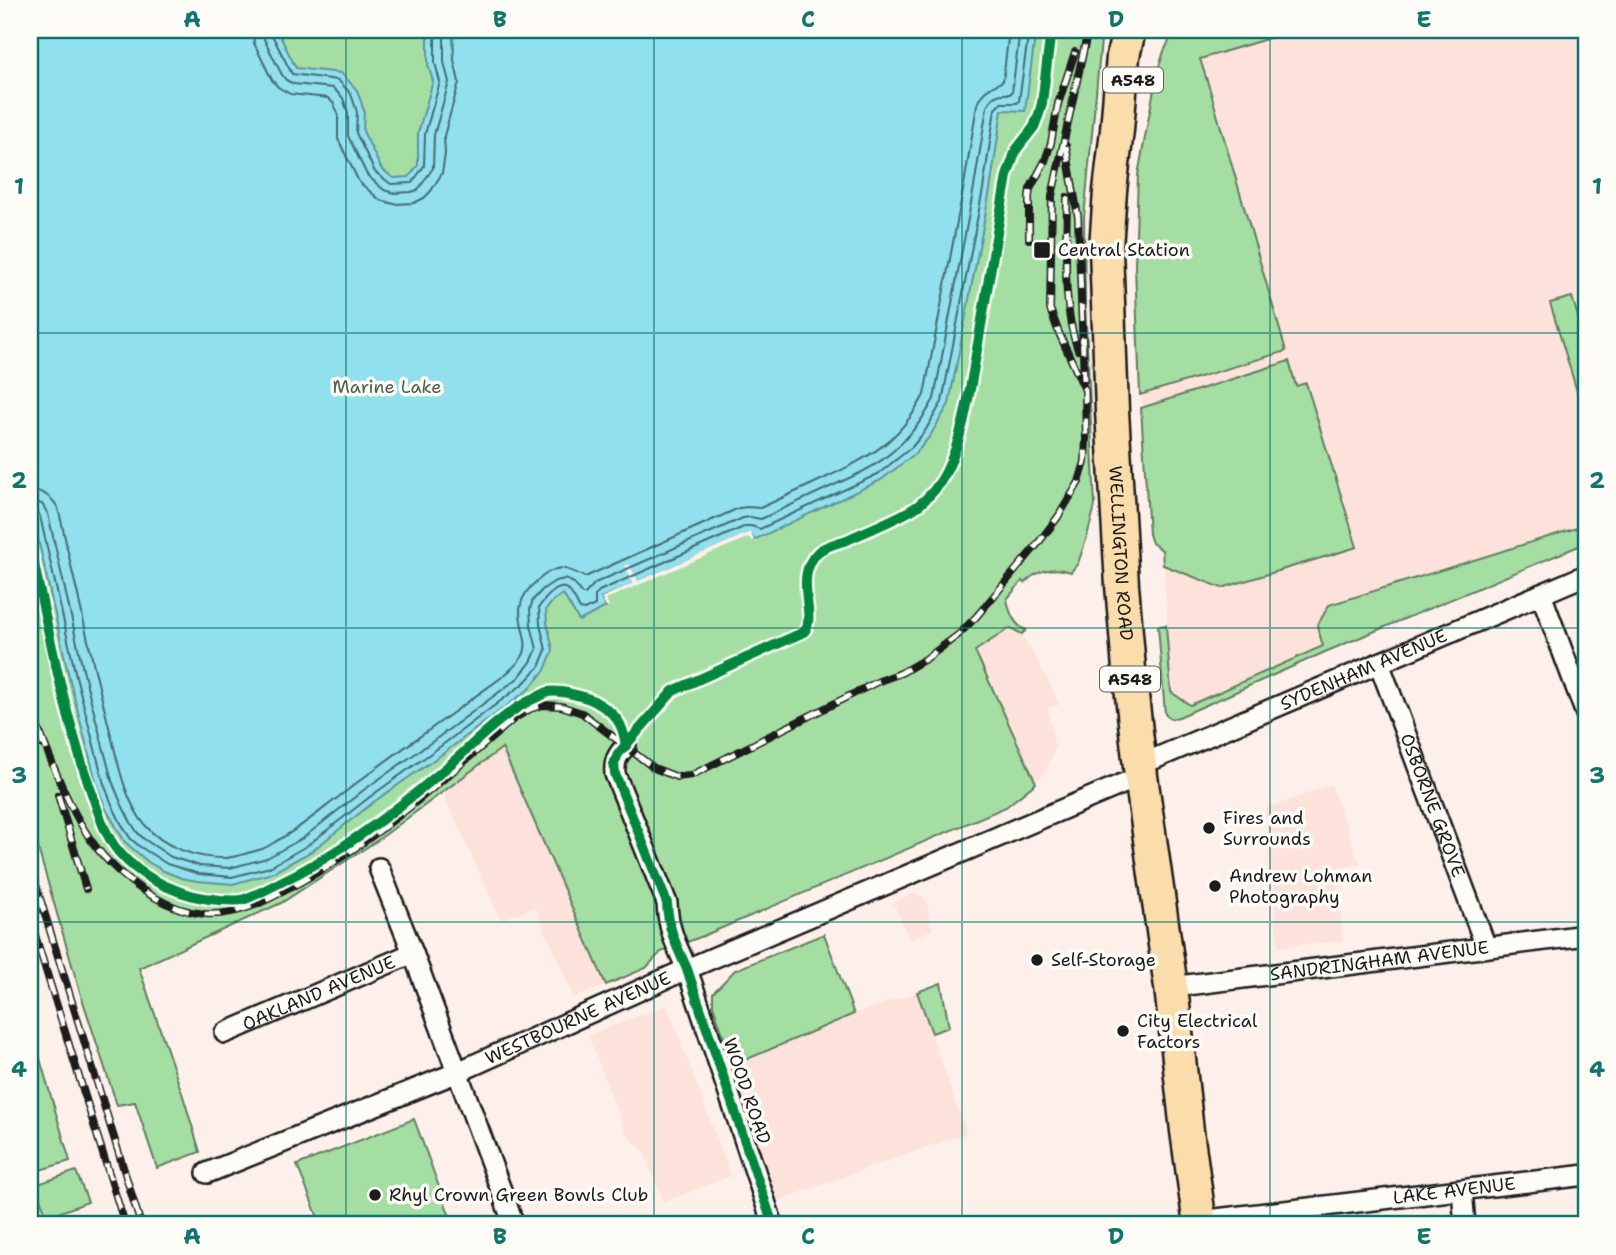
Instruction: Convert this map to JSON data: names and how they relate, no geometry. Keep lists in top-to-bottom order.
{
  "streets": {
    "main road": ["A548", "WELLINGTON ROAD"],
    "street": [
      "SYDENHAM AVENUE",
      "OSBORNE GROVE",
      "SANDRINGHAM AVENUE",
      "OAKLAND AVENUE",
      "WESTBOURNE AVENUE",
      "WOOD ROAD",
      "LAKE AVENUE"
    ]
  },
  "crossings": [
    ["WELLINGTON ROAD", "SYDENHAM AVENUE"],
    ["WELLINGTON ROAD", "SANDRINGHAM AVENUE"],
    ["WELLINGTON ROAD", "WESTBOURNE AVENUE"],
    ["WELLINGTON ROAD", "LAKE AVENUE"],
    ["SYDENHAM AVENUE", "OSBORNE GROVE"],
    ["SYDENHAM AVENUE", "WESTBOURNE AVENUE"],
    ["OSBORNE GROVE", "SANDRINGHAM AVENUE"],
    ["OAKLAND AVENUE", "WESTBOURNE AVENUE"],
    ["WESTBOURNE AVENUE", "WOOD ROAD"]
  ],
  "parks": ["Marine Lake"],
  "places": {
    "transit": ["Central Station"],
    "other": [
      "Fires and Surrounds",
      "Andrew Lohman Photography",
      "Self-Storage",
      "City Electrical Factors",
      "Rhyl Crown Green Bowls Club"
    ]
  },
  "grid": {
    "columns": [
      "A",
      "B",
      "C",
      "D",
      "E"
    ],
    "rows": [
      "1",
      "2",
      "3",
      "4"
    ]
  }
}
